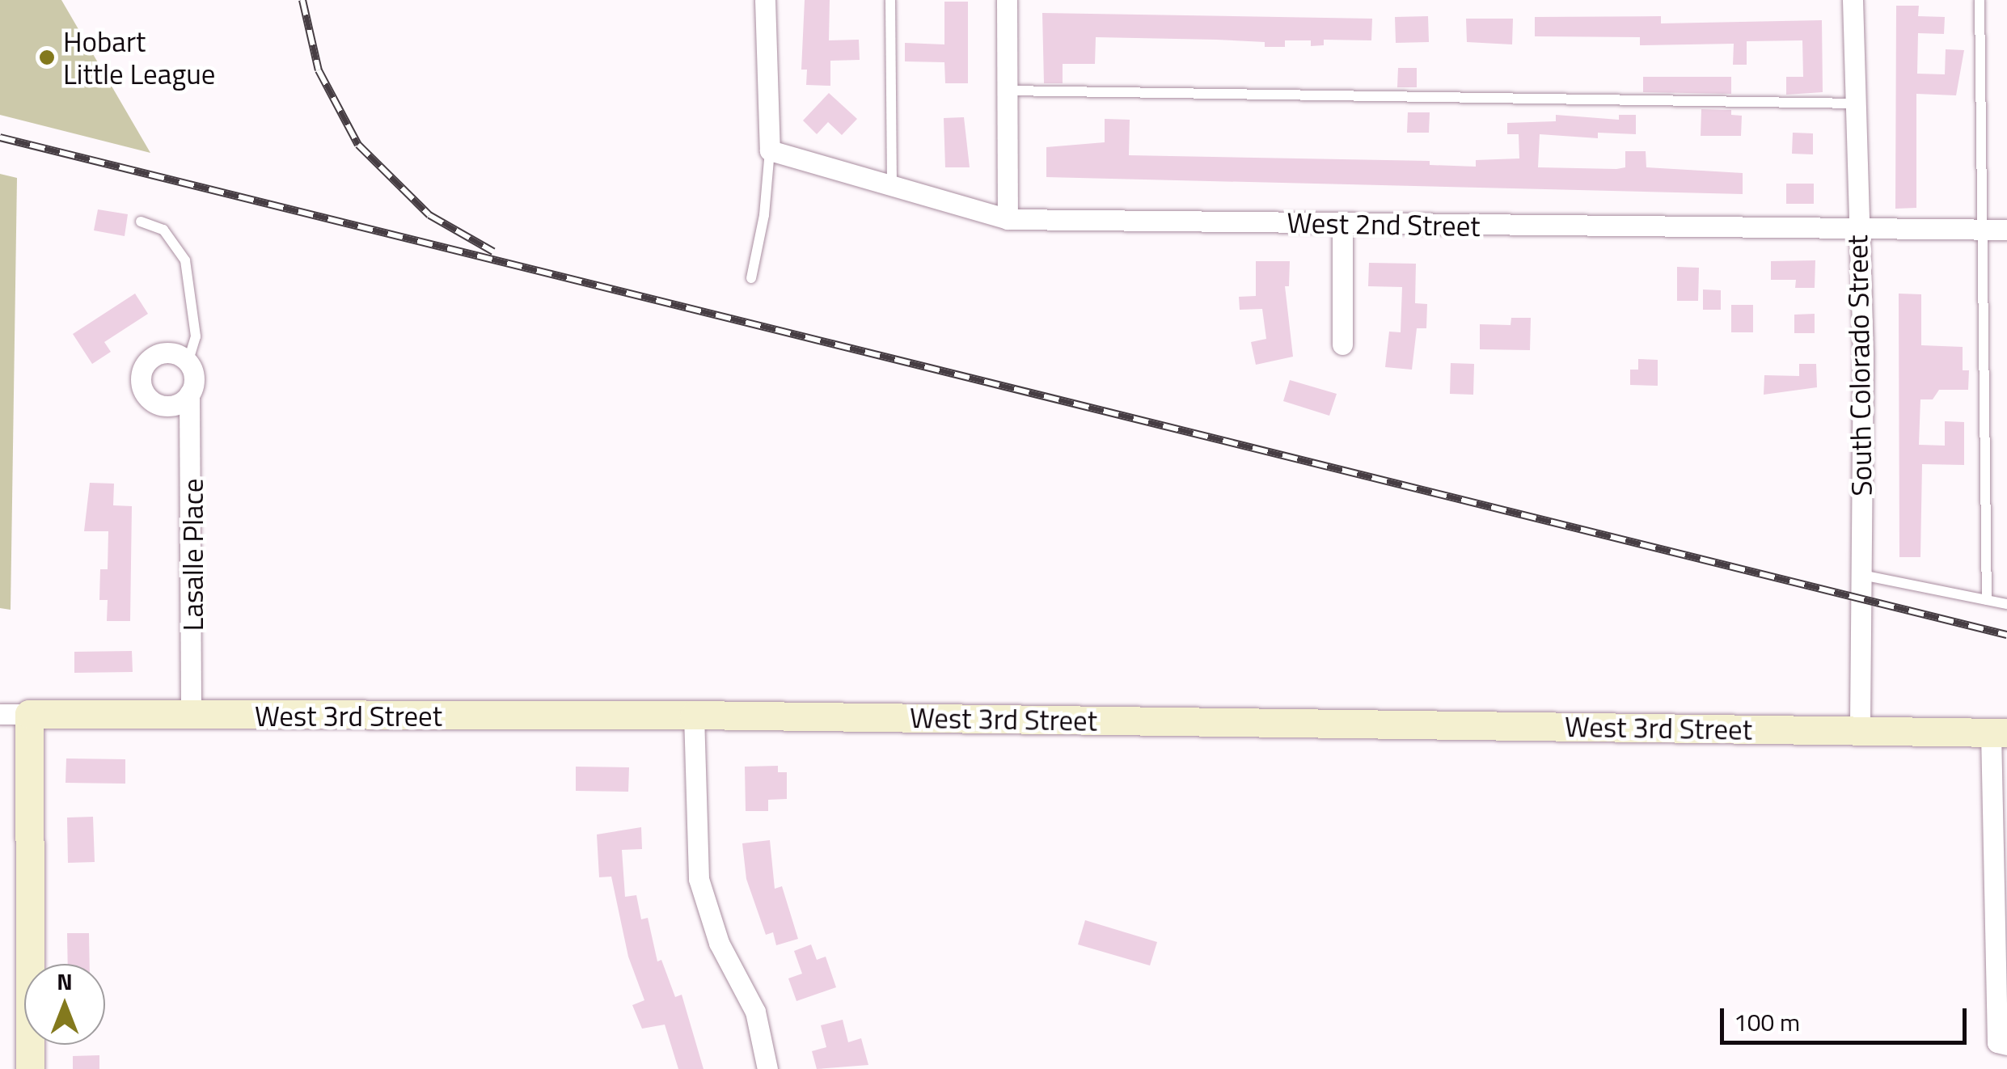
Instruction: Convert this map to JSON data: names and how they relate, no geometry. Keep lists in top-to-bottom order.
{
  "streets": {
    "street": [
      "West 2nd Street",
      "South Colorado Street",
      "Lasalle Place",
      "West 3rd Street"
    ]
  },
  "crossings": [
    ["West 2nd Street", "South Colorado Street"],
    ["South Colorado Street", "West 3rd Street"],
    ["Lasalle Place", "West 3rd Street"]
  ],
  "places": ["Hobart Little League"],
  "scale_bar": "100 m",
  "north": "top"
}
